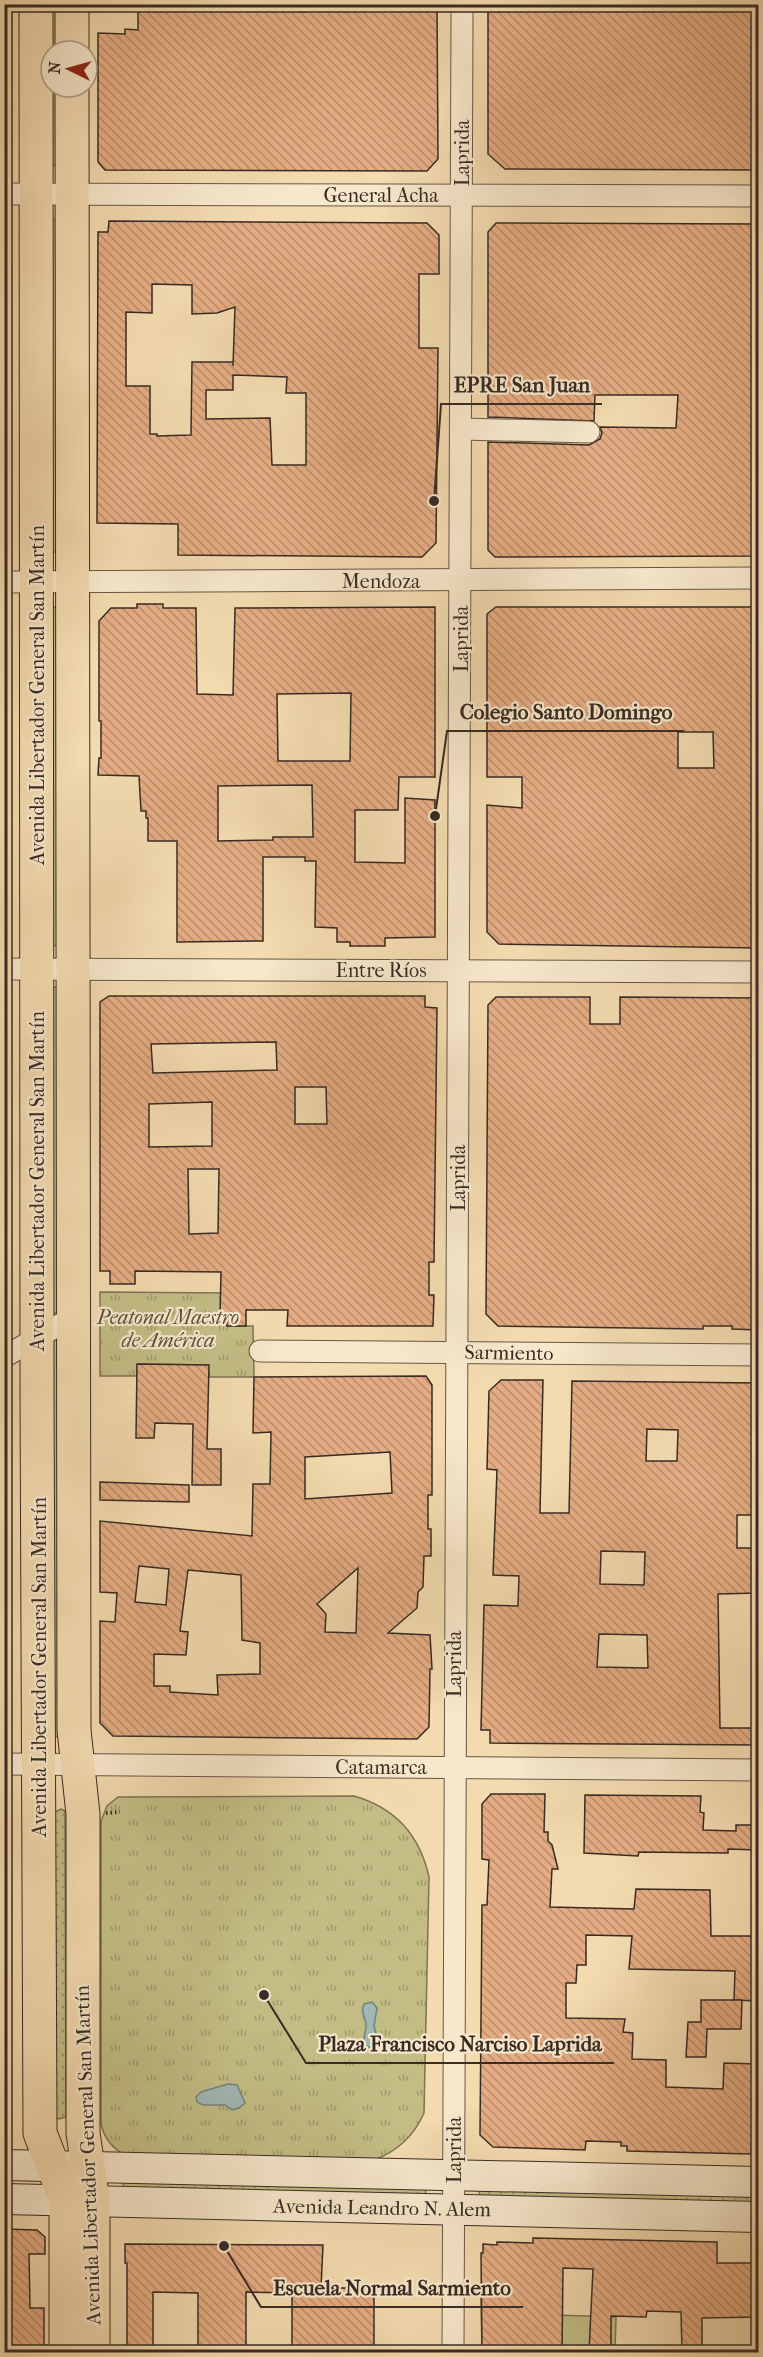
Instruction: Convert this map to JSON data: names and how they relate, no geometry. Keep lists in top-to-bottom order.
{
  "streets": {
    "main road": ["Avenida Libertador General San Martín"],
    "street": [
      "Laprida",
      "General Acha",
      "Mendoza",
      "Entre Ríos",
      "Sarmiento",
      "Catamarca",
      "Avenida Leandro N. Alem"
    ]
  },
  "crossings": [
    ["Laprida", "General Acha"],
    ["Laprida", "Mendoza"],
    ["Laprida", "Entre Ríos"],
    ["Laprida", "Sarmiento"],
    ["Laprida", "Catamarca"],
    ["Laprida", "Avenida Leandro N. Alem"],
    ["General Acha", "Avenida Libertador General San Martín"],
    ["Mendoza", "Avenida Libertador General San Martín"],
    ["Avenida Libertador General San Martín", "Entre Ríos"],
    ["Avenida Libertador General San Martín", "Catamarca"],
    ["Avenida Libertador General San Martín", "Avenida Leandro N. Alem"]
  ],
  "parks": ["Peatonal Maestro de América"],
  "places": [
    "EPRE San Juan",
    "Colegio Santo Domingo",
    "Plaza Francisco Narciso Laprida",
    "Escuela Normal Sarmiento"
  ],
  "north": "left"
}
